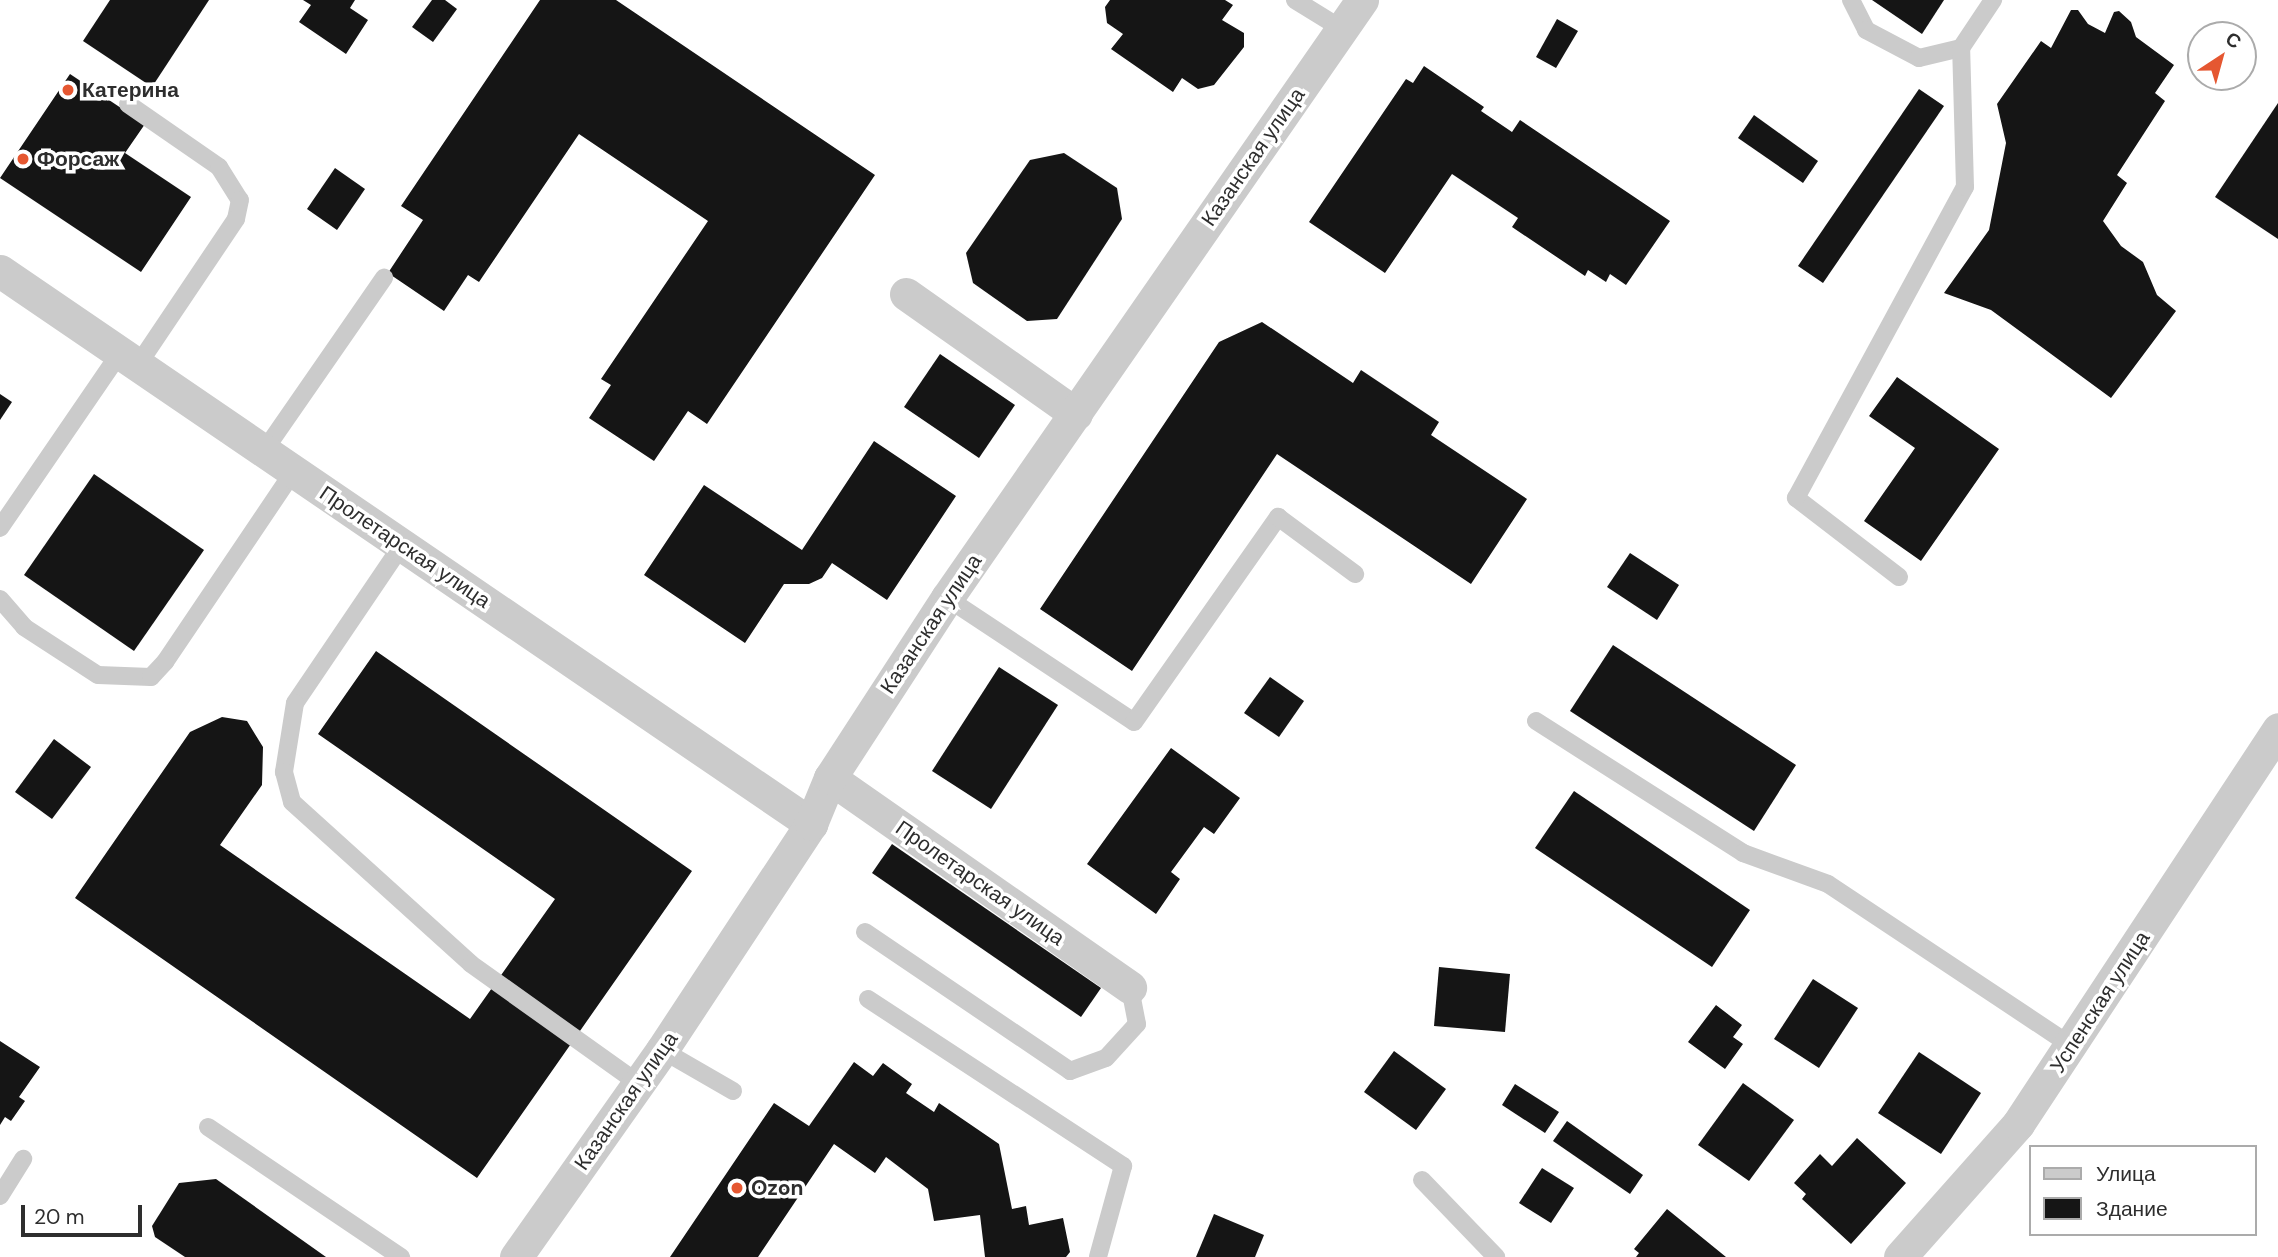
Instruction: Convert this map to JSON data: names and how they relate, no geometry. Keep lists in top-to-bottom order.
{
  "streets": {
    "street": ["Казанская улица", "Пролетарская улица", "Успенская улица"]
  },
  "crossings": [
    ["Казанская улица", "Пролетарская улица"]
  ],
  "places": ["Катерина", "Форсаж", "Ozon"],
  "legend": ["Улица", "Здание"],
  "scale_bar": "20 m",
  "north": "top right"
}
